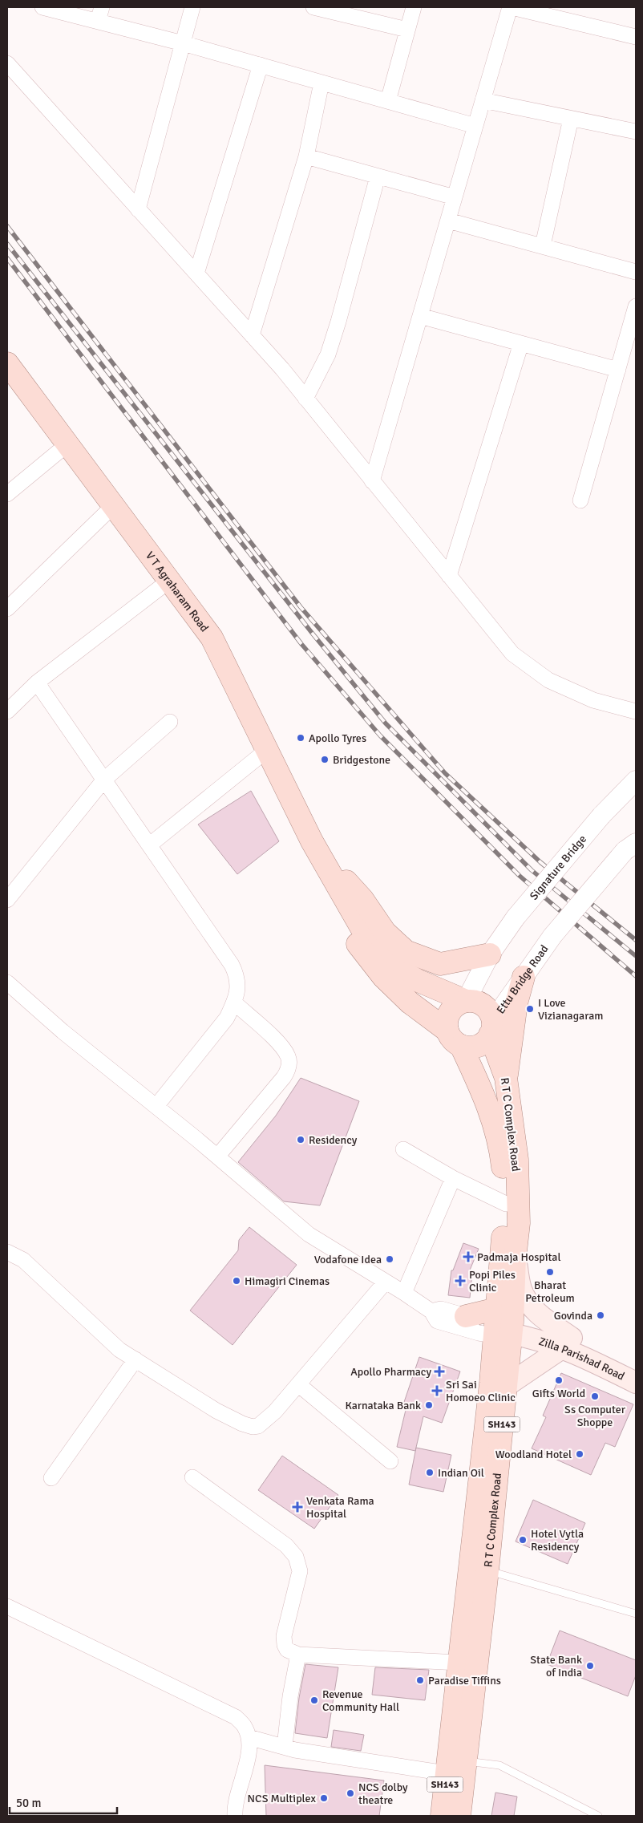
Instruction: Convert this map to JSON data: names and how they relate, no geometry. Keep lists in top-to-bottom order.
{
  "streets": {
    "main road": [
      "V T Agraharam Road",
      "R T C Complex Road",
      "Zilla Parishad Road",
      "SH143"
    ],
    "street": ["Signature Bridge", "Ettu Bridge Road"]
  },
  "crossings": [
    ["Signature Bridge", "Ettu Bridge Road"],
    ["Signature Bridge", "R T C Complex Road"],
    ["Signature Bridge", "SH143"],
    ["Ettu Bridge Road", "R T C Complex Road"],
    ["Ettu Bridge Road", "SH143"],
    ["R T C Complex Road", "SH143"]
  ],
  "places": {
    "other": [
      "Apollo Tyres",
      "Bridgestone",
      "I Love Vizianagaram",
      "Residency",
      "Vodafone Idea",
      "Bharat Petroleum",
      "Himagiri Cinemas",
      "Govinda",
      "Gifts World",
      "Ss Computer Shoppe",
      "Karnataka Bank",
      "Woodland Hotel",
      "Indian Oil",
      "Hotel Vytla Residency",
      "State Bank of India",
      "Paradise Tiffins",
      "Revenue Community Hall",
      "NCS dolby theatre",
      "NCS Multiplex"
    ],
    "health": [
      "Padmaja Hospital",
      "Popi Piles Clinic",
      "Apollo Pharmacy",
      "Sri Sai Homoeo Clinic",
      "Venkata Rama Hospital"
    ]
  },
  "scale_bar": "50 m"
}
